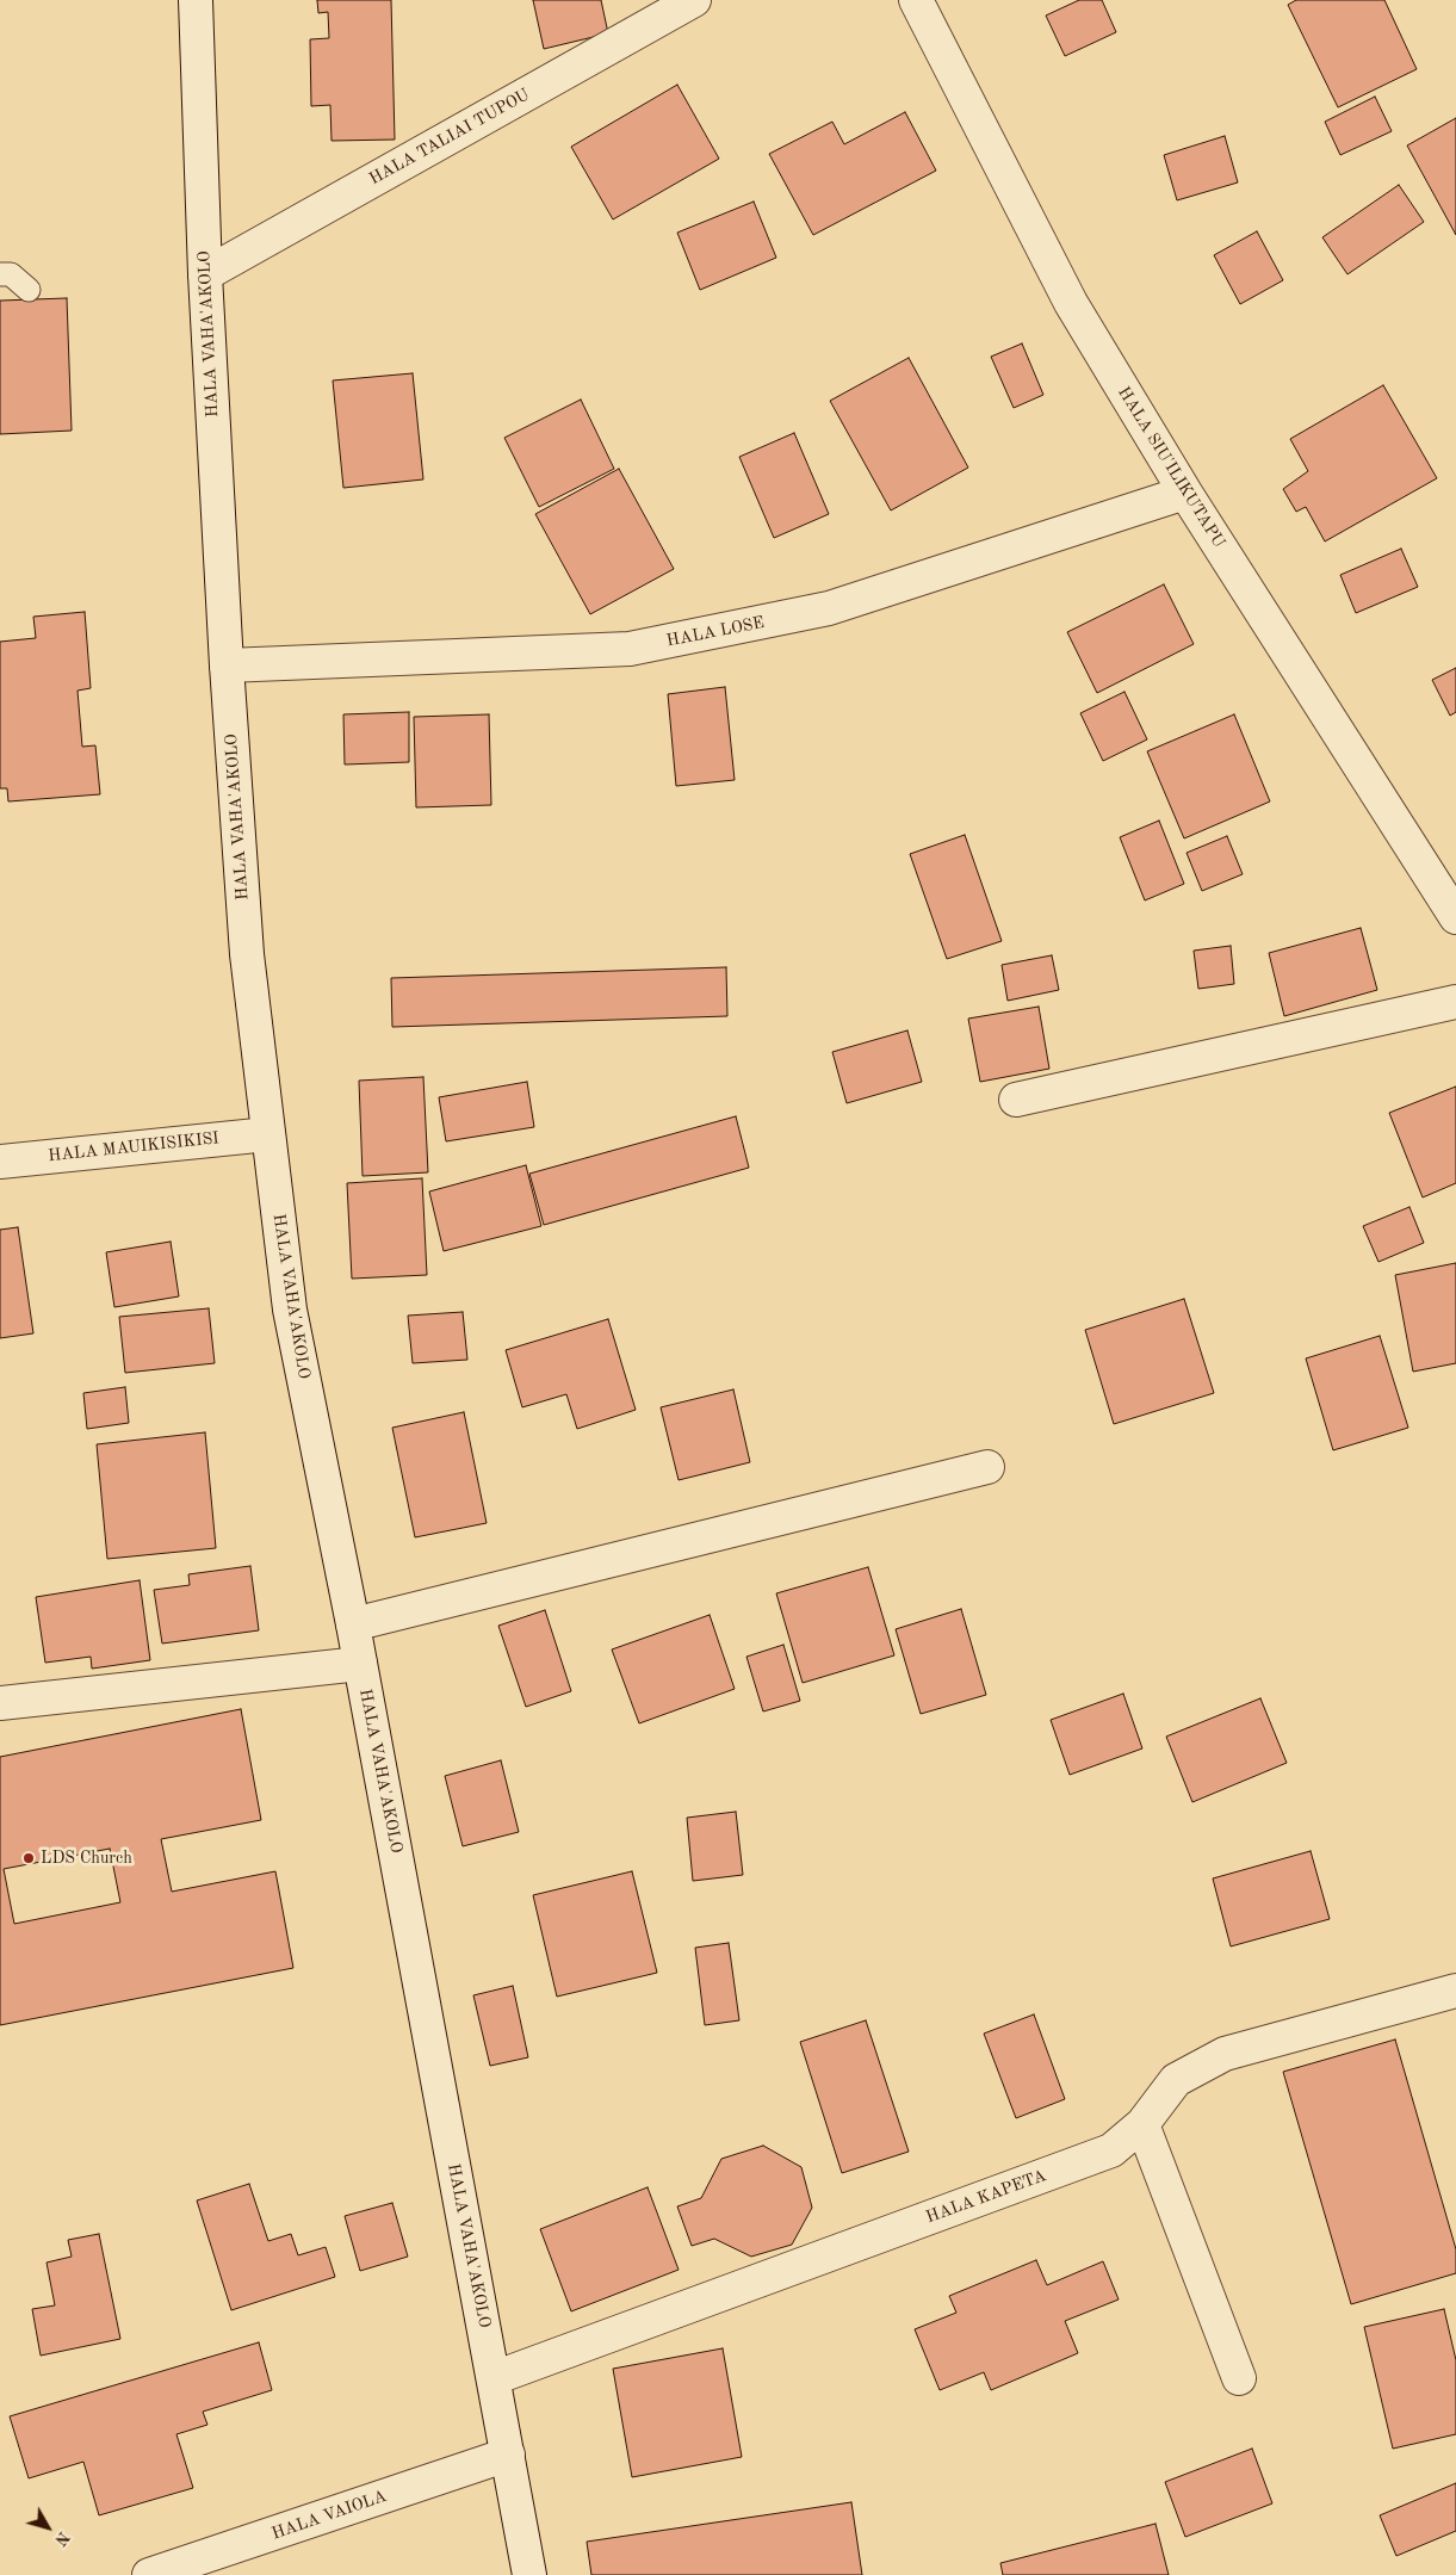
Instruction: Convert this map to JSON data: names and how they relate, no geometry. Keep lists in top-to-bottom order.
{
  "streets": {
    "street": [
      "HALA TALIAI TUPOU",
      "HALA VAHA'AKOLO",
      "HALA SIU'ILIKUTAPU",
      "HALA LOSE",
      "HALA MAUIKISIKISI",
      "HALA KAPETA",
      "HALA VAIOLA"
    ]
  },
  "crossings": [
    ["HALA TALIAI TUPOU", "HALA VAHA'AKOLO"],
    ["HALA VAHA'AKOLO", "HALA LOSE"],
    ["HALA VAHA'AKOLO", "HALA MAUIKISIKISI"],
    ["HALA VAHA'AKOLO", "HALA KAPETA"],
    ["HALA VAHA'AKOLO", "HALA VAIOLA"],
    ["HALA SIU'ILIKUTAPU", "HALA LOSE"]
  ],
  "places": ["LDS Church"],
  "north": "bottom right"
}
